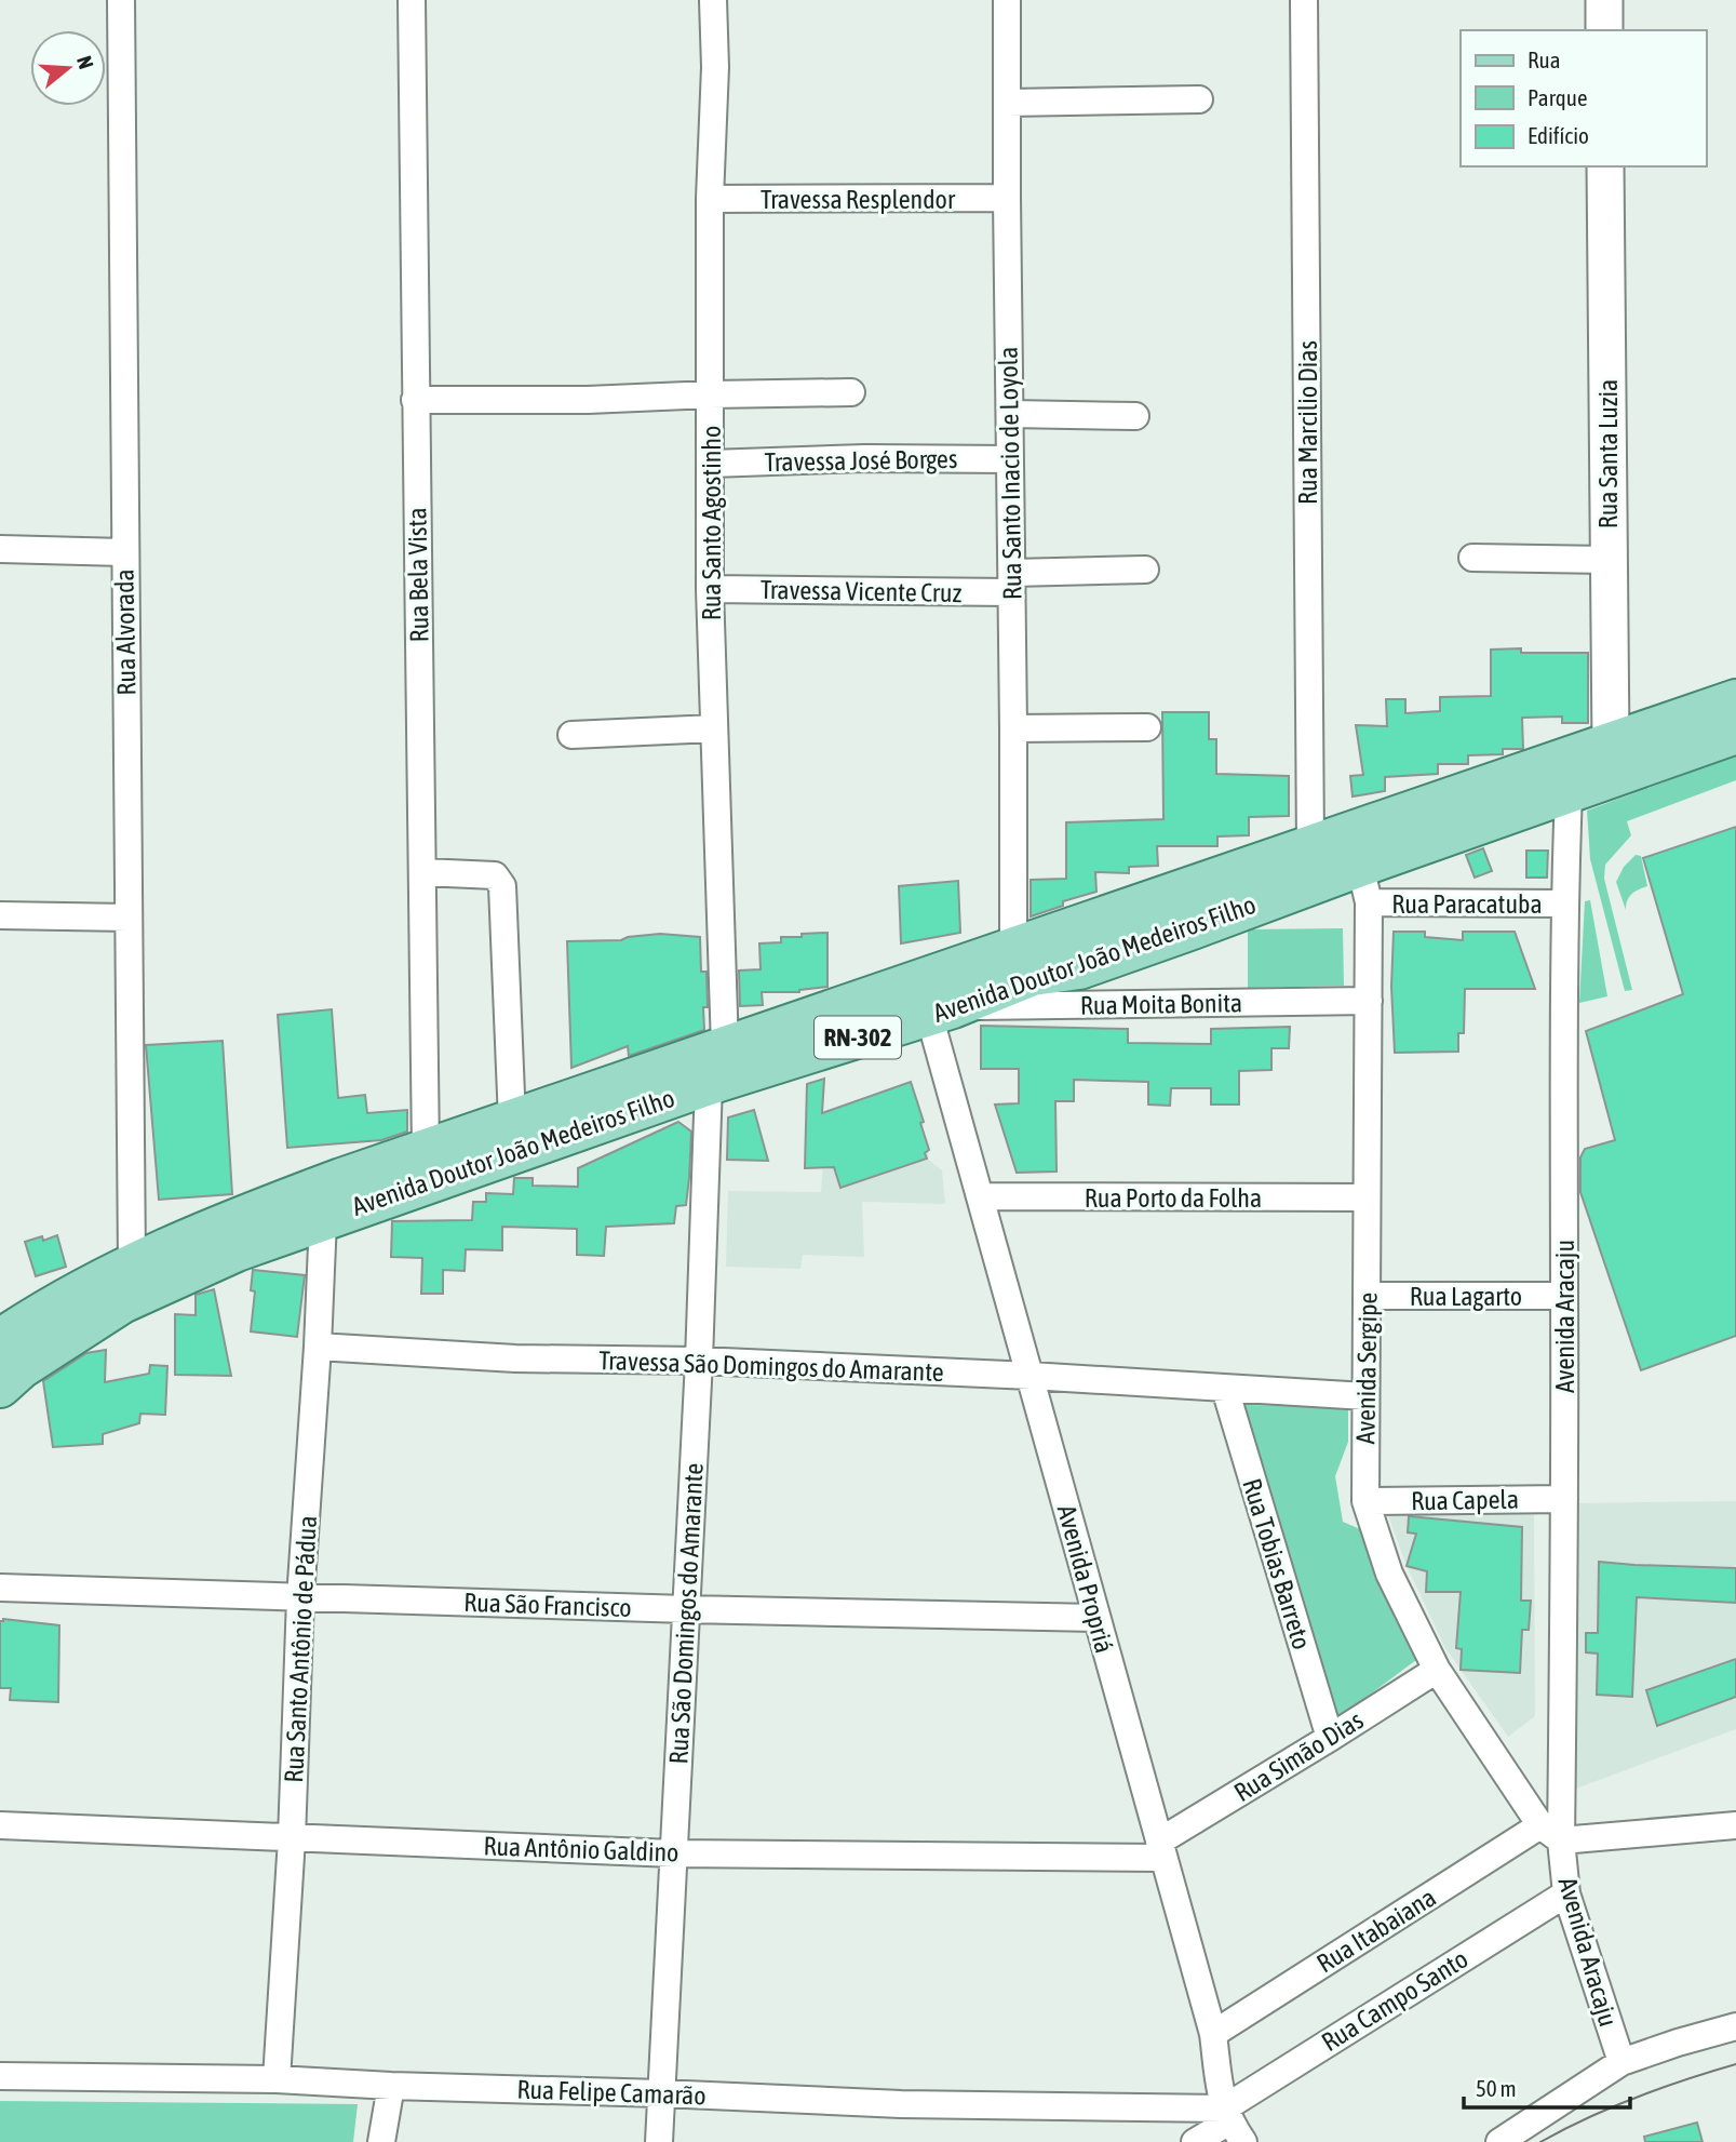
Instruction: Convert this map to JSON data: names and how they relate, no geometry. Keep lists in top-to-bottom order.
{
  "streets": {
    "main road": ["Rua Santa Luzia", "Avenida Doutor João Medeiros Filho", "RN-302"],
    "street": [
      "Travessa Resplendor",
      "Rua Marcilio Dias",
      "Travessa José Borges",
      "Rua Santo Inacio de Loyola",
      "Rua Santo Agostinho",
      "Rua Bela Vista",
      "Travessa Vicente Cruz",
      "Rua Alvorada",
      "Rua Paracatuba",
      "Rua Moita Bonita",
      "Rua Porto da Folha",
      "Rua Lagarto",
      "Avenida Aracaju",
      "Travessa São Domingos do Amarante",
      "Avenida Sergipe",
      "Rua Capela",
      "Rua Tobias Barreto",
      "Avenida Propriá",
      "Rua São Francisco",
      "Rua São Domingos do Amarante",
      "Rua Santo Antônio de Pádua",
      "Rua Simão Dias",
      "Rua Antônio Galdino",
      "Rua Itabaiana",
      "Rua Campo Santo",
      "Rua Felipe Camarão"
    ]
  },
  "crossings": [
    ["Travessa Resplendor", "Rua Santo Inacio de Loyola"],
    ["Travessa Resplendor", "Rua Santo Agostinho"],
    ["Rua Marcilio Dias", "Avenida Doutor João Medeiros Filho"],
    ["Rua Santa Luzia", "Avenida Doutor João Medeiros Filho"],
    ["Travessa José Borges", "Rua Santo Inacio de Loyola"],
    ["Travessa José Borges", "Rua Santo Agostinho"],
    ["Rua Santo Inacio de Loyola", "Travessa Vicente Cruz"],
    ["Rua Santo Inacio de Loyola", "Avenida Doutor João Medeiros Filho"],
    ["Rua Santo Agostinho", "Travessa Vicente Cruz"],
    ["Rua Santo Agostinho", "Avenida Doutor João Medeiros Filho"],
    ["Rua Bela Vista", "Avenida Doutor João Medeiros Filho"],
    ["Rua Alvorada", "Avenida Doutor João Medeiros Filho"],
    ["Rua Paracatuba", "Avenida Doutor João Medeiros Filho"],
    ["Rua Paracatuba", "Avenida Aracaju"],
    ["Rua Paracatuba", "Avenida Sergipe"],
    ["Avenida Doutor João Medeiros Filho", "Rua Moita Bonita"],
    ["Avenida Doutor João Medeiros Filho", "Avenida Aracaju"],
    ["Avenida Doutor João Medeiros Filho", "Avenida Sergipe"],
    ["Avenida Doutor João Medeiros Filho", "Avenida Propriá"],
    ["Avenida Doutor João Medeiros Filho", "Rua São Domingos do Amarante"],
    ["Avenida Doutor João Medeiros Filho", "Rua Santo Antônio de Pádua"],
    ["Rua Moita Bonita", "Avenida Sergipe"],
    ["Rua Moita Bonita", "Avenida Propriá"],
    ["Rua Porto da Folha", "Avenida Sergipe"],
    ["Rua Porto da Folha", "Avenida Propriá"],
    ["Rua Lagarto", "Avenida Aracaju"],
    ["Rua Lagarto", "Avenida Sergipe"],
    ["Avenida Aracaju", "Avenida Sergipe"],
    ["Avenida Aracaju", "Rua Capela"],
    ["Avenida Aracaju", "Rua Itabaiana"],
    ["Avenida Aracaju", "Rua Campo Santo"],
    ["Travessa São Domingos do Amarante", "Avenida Sergipe"],
    ["Travessa São Domingos do Amarante", "Rua Tobias Barreto"],
    ["Travessa São Domingos do Amarante", "Avenida Propriá"],
    ["Travessa São Domingos do Amarante", "Rua São Domingos do Amarante"],
    ["Travessa São Domingos do Amarante", "Rua Santo Antônio de Pádua"],
    ["Avenida Sergipe", "Rua Capela"],
    ["Avenida Sergipe", "Rua Simão Dias"],
    ["Avenida Sergipe", "Rua Itabaiana"],
    ["Rua Tobias Barreto", "Rua Simão Dias"],
    ["Avenida Propriá", "Rua São Francisco"],
    ["Avenida Propriá", "Rua Simão Dias"],
    ["Avenida Propriá", "Rua Antônio Galdino"],
    ["Avenida Propriá", "Rua Itabaiana"],
    ["Avenida Propriá", "Rua Campo Santo"],
    ["Avenida Propriá", "Rua Felipe Camarão"],
    ["Rua São Francisco", "Rua São Domingos do Amarante"],
    ["Rua São Francisco", "Rua Santo Antônio de Pádua"],
    ["Rua São Domingos do Amarante", "Rua Antônio Galdino"],
    ["Rua São Domingos do Amarante", "Rua Felipe Camarão"],
    ["Rua Santo Antônio de Pádua", "Rua Antônio Galdino"],
    ["Rua Santo Antônio de Pádua", "Rua Felipe Camarão"],
    ["Rua Simão Dias", "Rua Antônio Galdino"],
    ["Rua Campo Santo", "Rua Felipe Camarão"]
  ],
  "legend": ["Rua", "Parque", "Edifício"],
  "scale_bar": "50 m",
  "north": "right"
}
